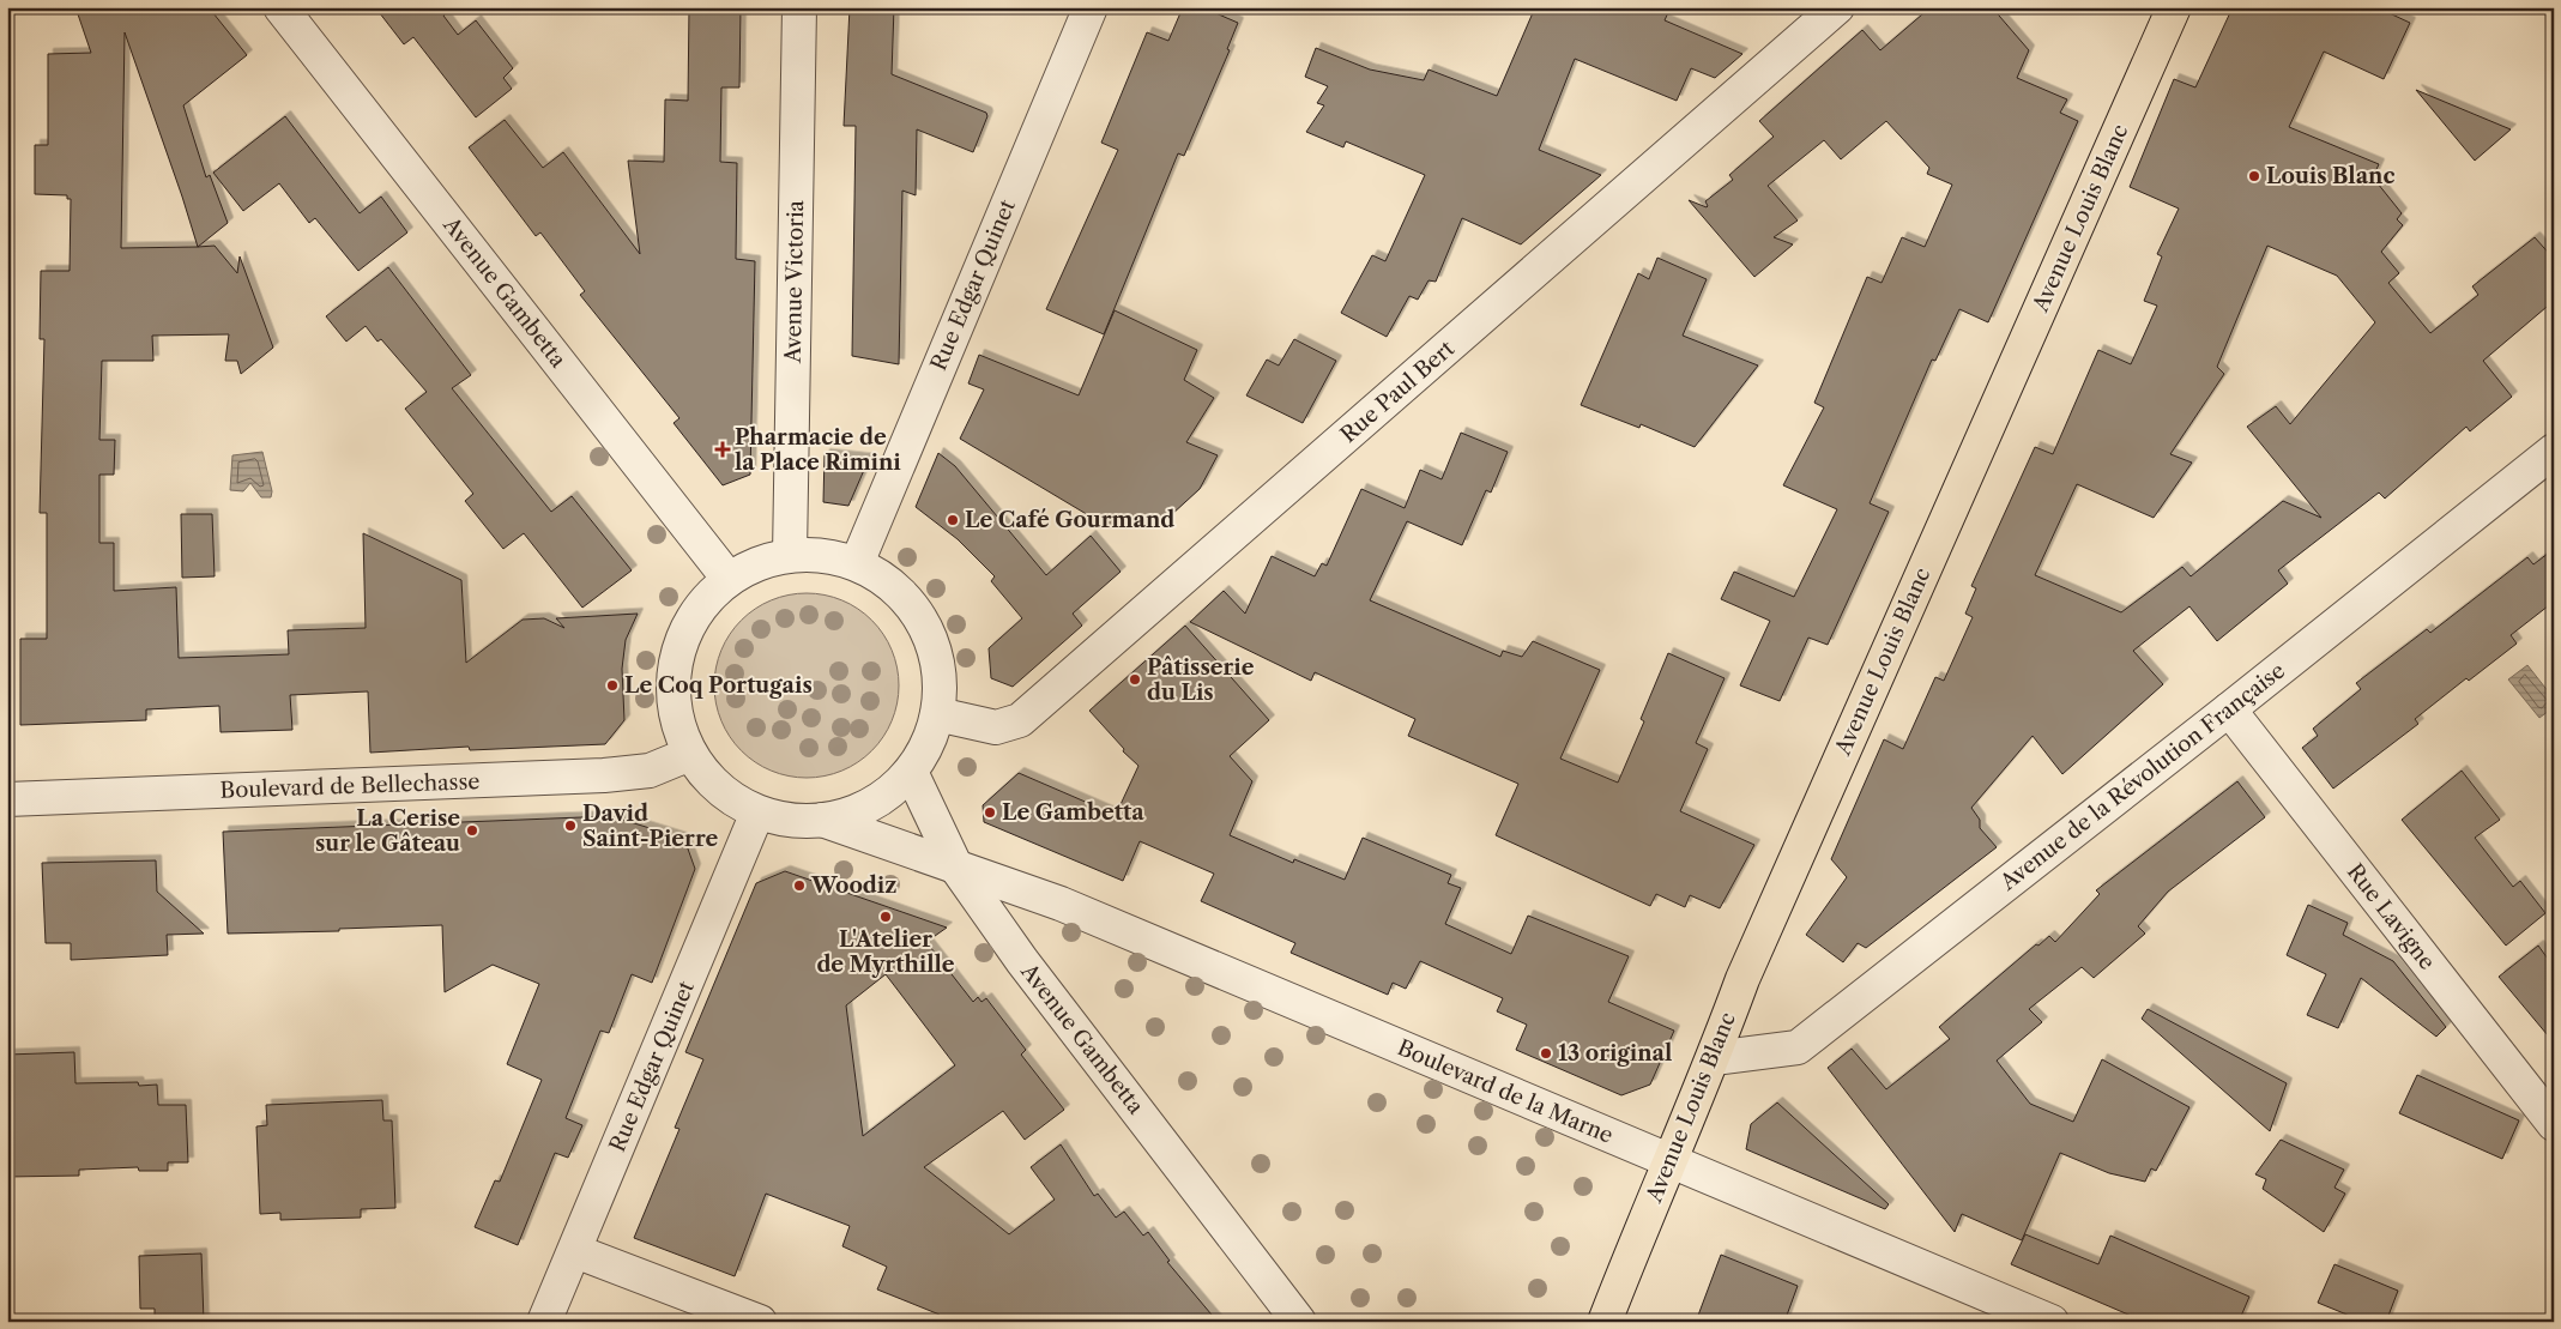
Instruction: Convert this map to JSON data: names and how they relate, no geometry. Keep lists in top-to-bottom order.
{
  "streets": {
    "main road": ["Avenue Louis Blanc"],
    "street": [
      "Avenue Victoria",
      "Rue Edgar Quinet",
      "Avenue Gambetta",
      "Rue Paul Bert",
      "Avenue de la Révolution Française",
      "Boulevard de Bellechasse",
      "Rue Lavigne",
      "Boulevard de la Marne"
    ]
  },
  "crossings": [
    ["Avenue Louis Blanc", "Avenue de la Révolution Française"],
    ["Avenue Louis Blanc", "Boulevard de la Marne"],
    ["Avenue Gambetta", "Boulevard de la Marne"],
    ["Avenue de la Révolution Française", "Rue Lavigne"]
  ],
  "places": {
    "other": [
      "Louis Blanc",
      "Le Café Gourmand",
      "Pâtisserie du Lis",
      "Le Coq Portugais",
      "Le Gambetta",
      "David Saint-Pierre",
      "La Cerise sur le Gâteau",
      "Woodiz",
      "L'Atelier de Myrthille",
      "13 original"
    ],
    "health": ["Pharmacie de la Place Rimini"]
  }
}
